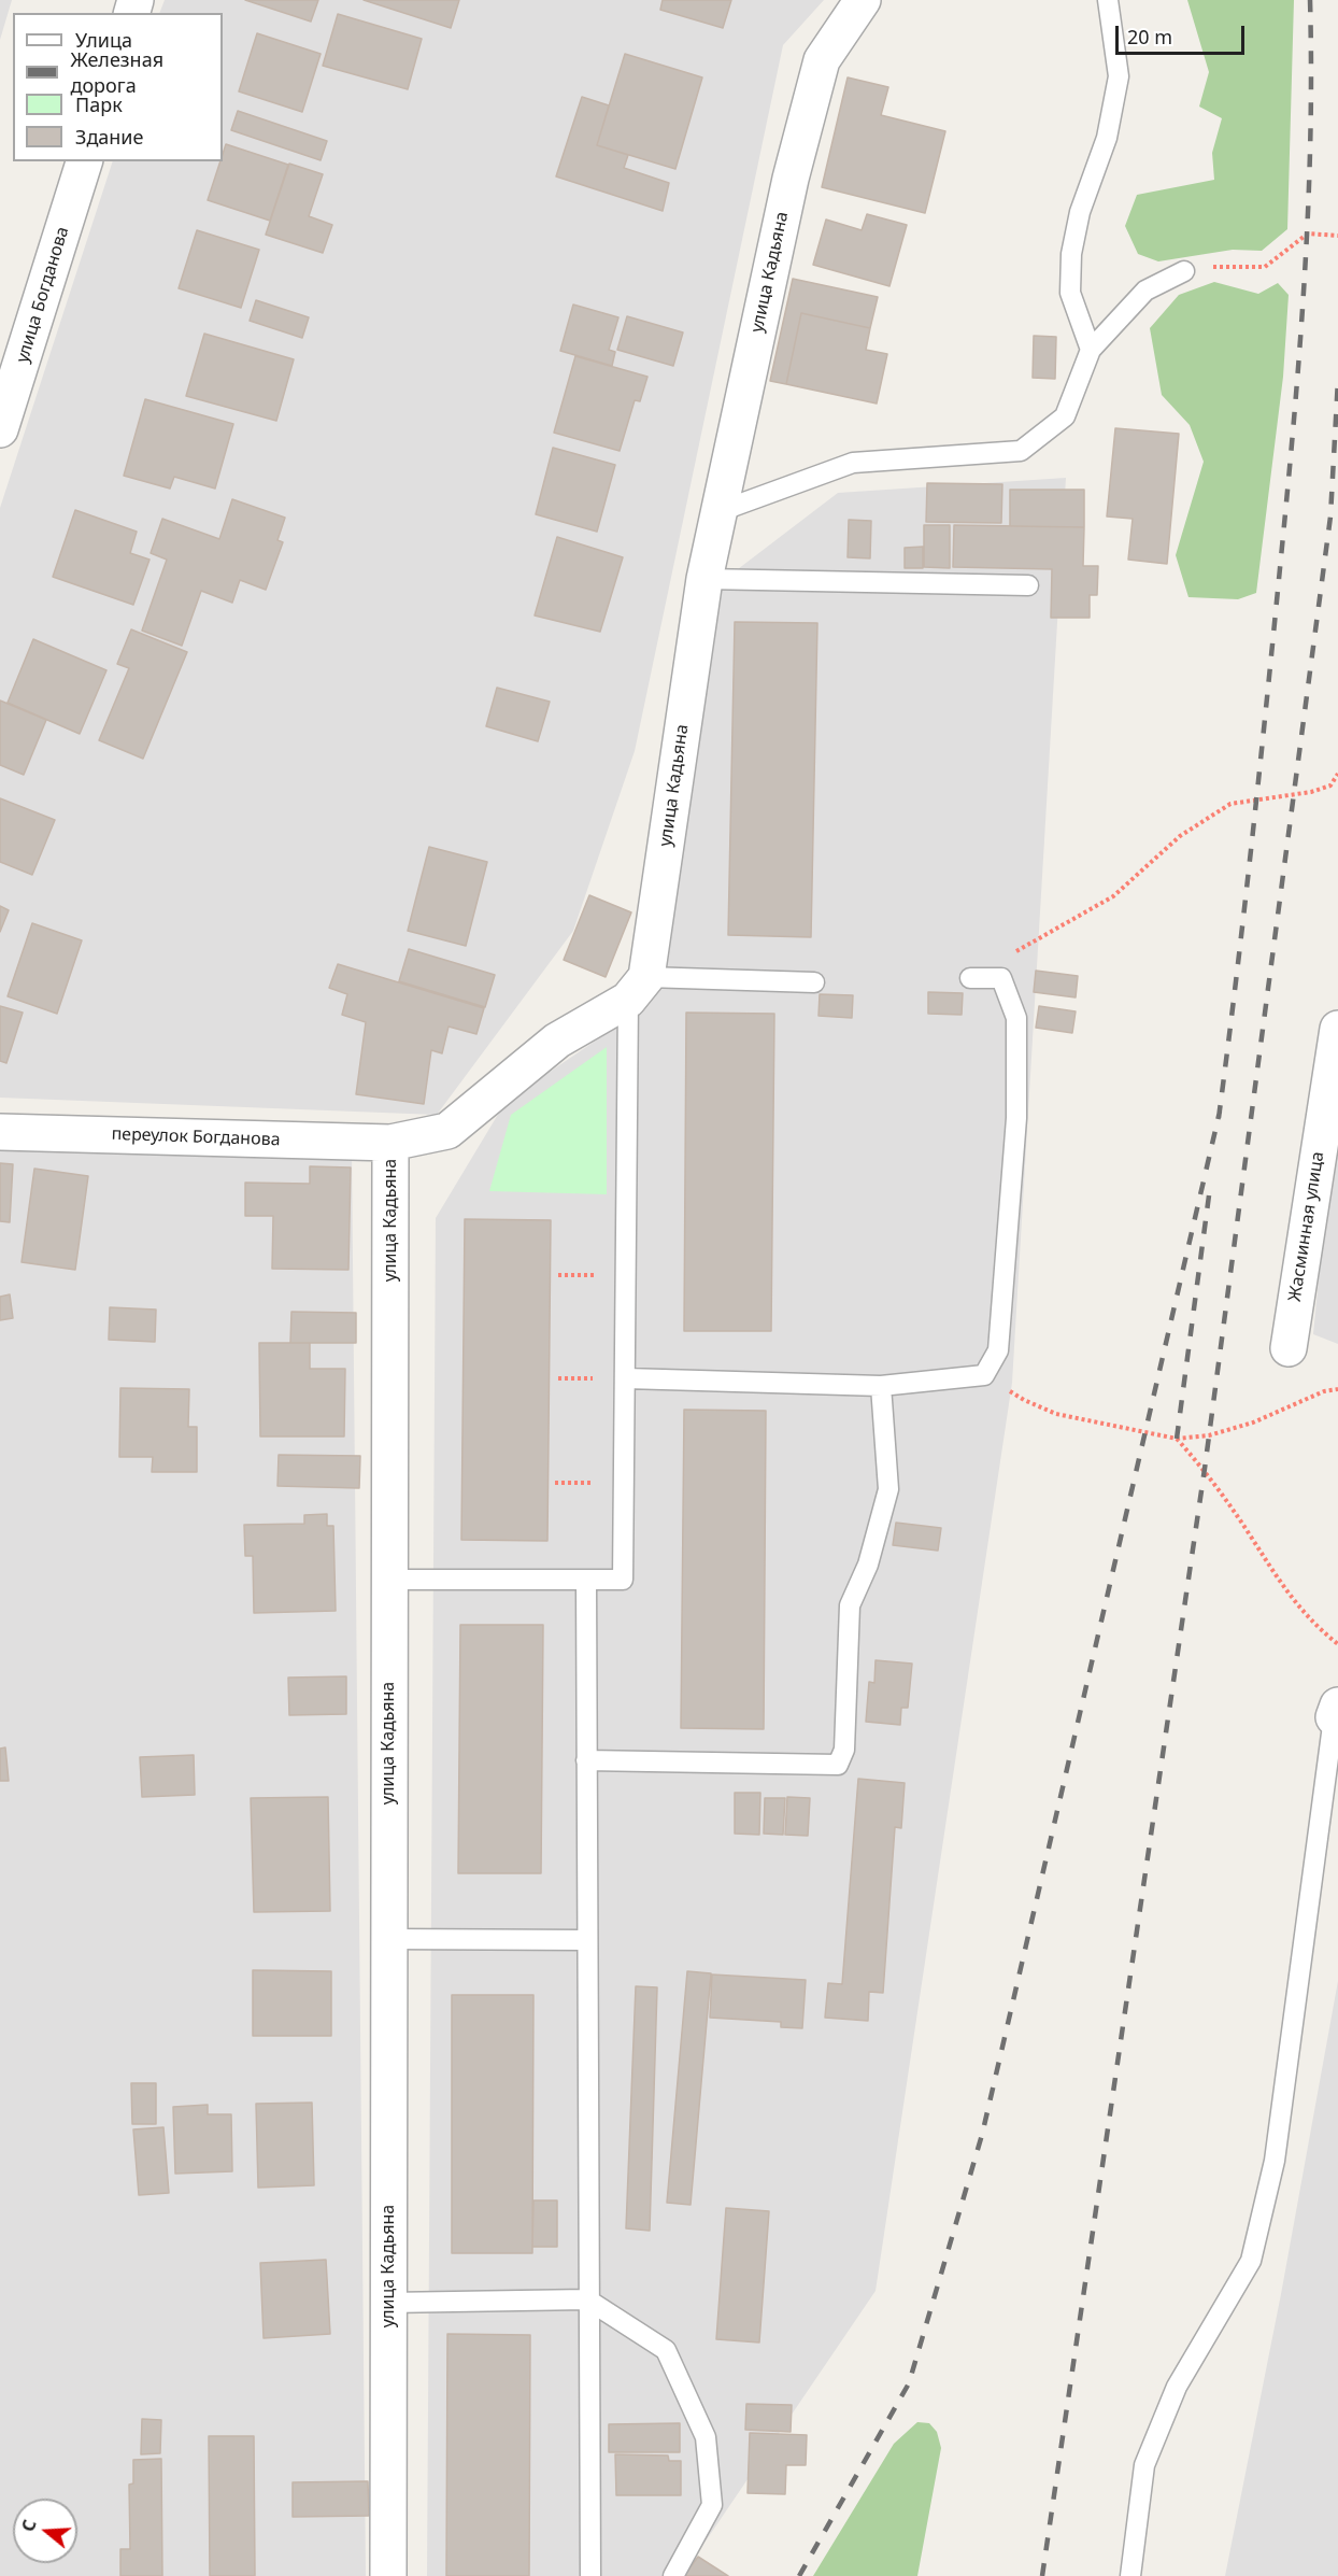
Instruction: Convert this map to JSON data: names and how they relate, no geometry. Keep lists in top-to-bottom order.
{
  "streets": {
    "street": [
      "улица Кадьяна",
      "улица Богданова",
      "переулок Богданова",
      "Жасминная улица"
    ]
  },
  "crossings": [
    ["улица Кадьяна", "переулок Богданова"]
  ],
  "legend": [
    "Улица",
    "Железная дорога",
    "Парк",
    "Здание"
  ],
  "scale_bar": "20 m",
  "north": "left"
}
